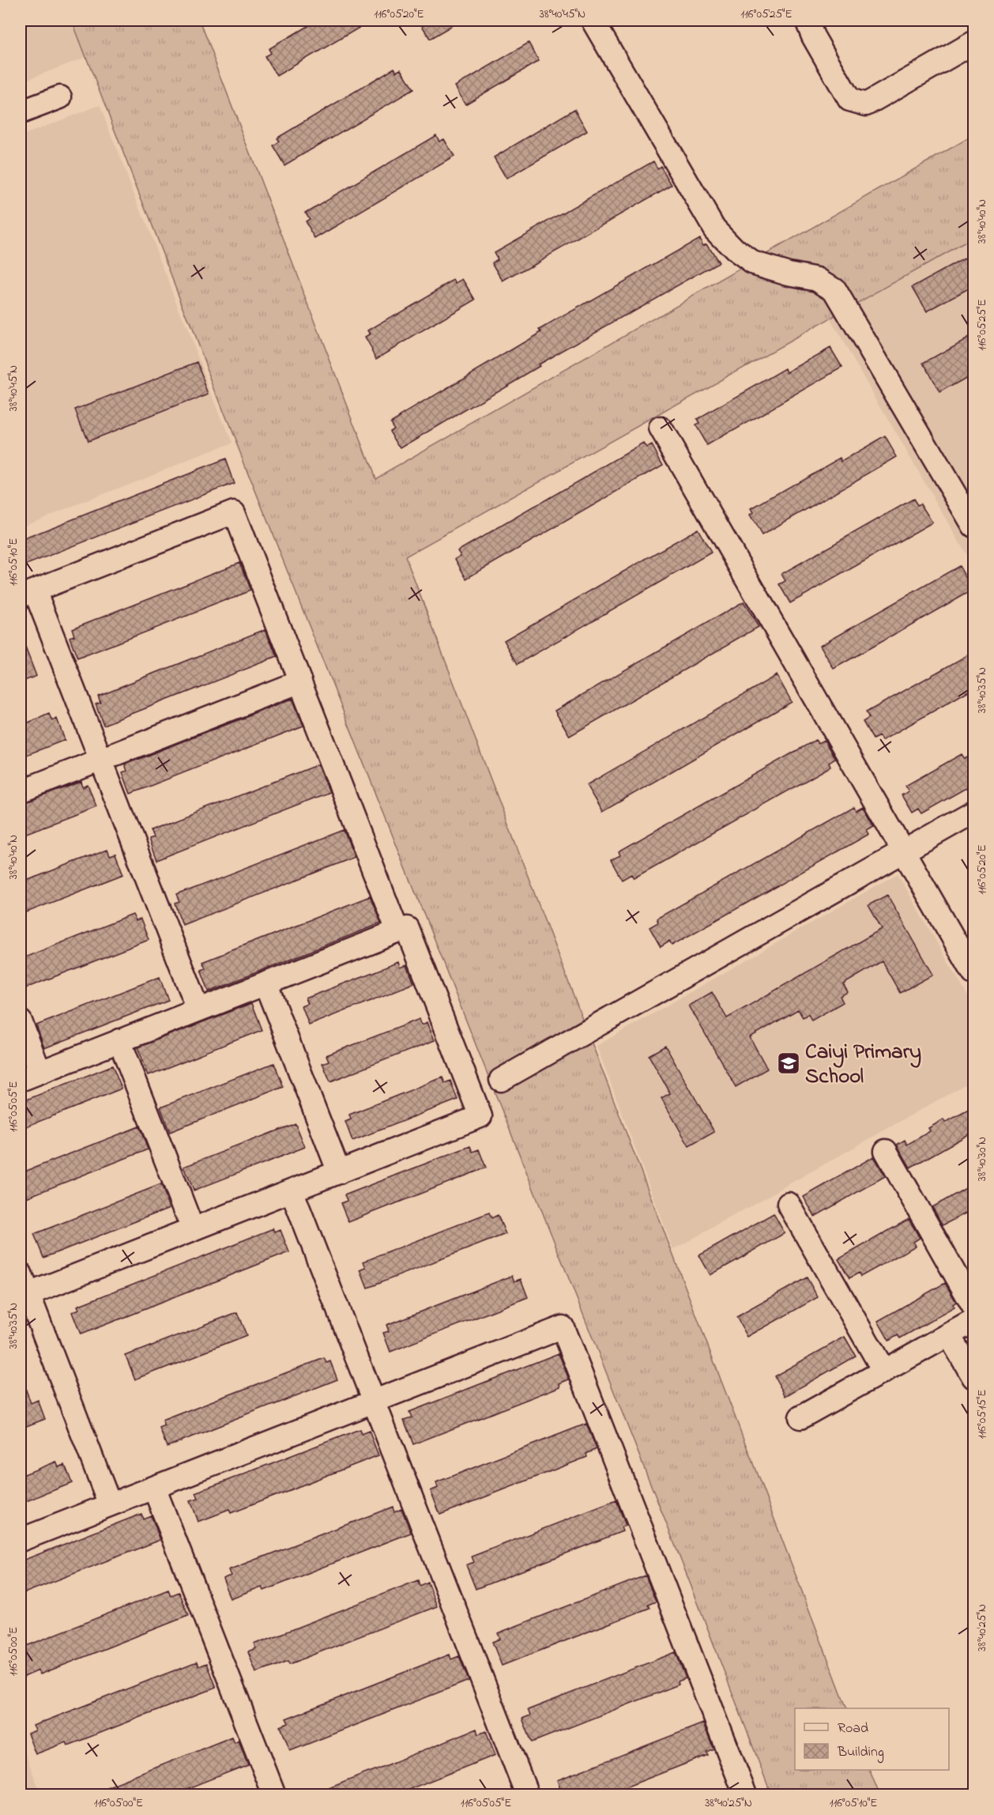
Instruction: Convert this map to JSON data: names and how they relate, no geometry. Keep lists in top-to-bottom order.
{
  "places": {
    "school or university": ["Caiyi Primary School"]
  },
  "legend": ["Road", "Building"],
  "coordinates": [
    "116°05'20\"E",
    "38°40'45\"N",
    "116°05'25\"E",
    "38°40'40\"N",
    "116°05'10\"E",
    "38°40'35\"N",
    "116°05'05\"E",
    "38°40'30\"N",
    "116°05'15\"E",
    "38°40'25\"N",
    "116°05'00\"E"
  ]
}
